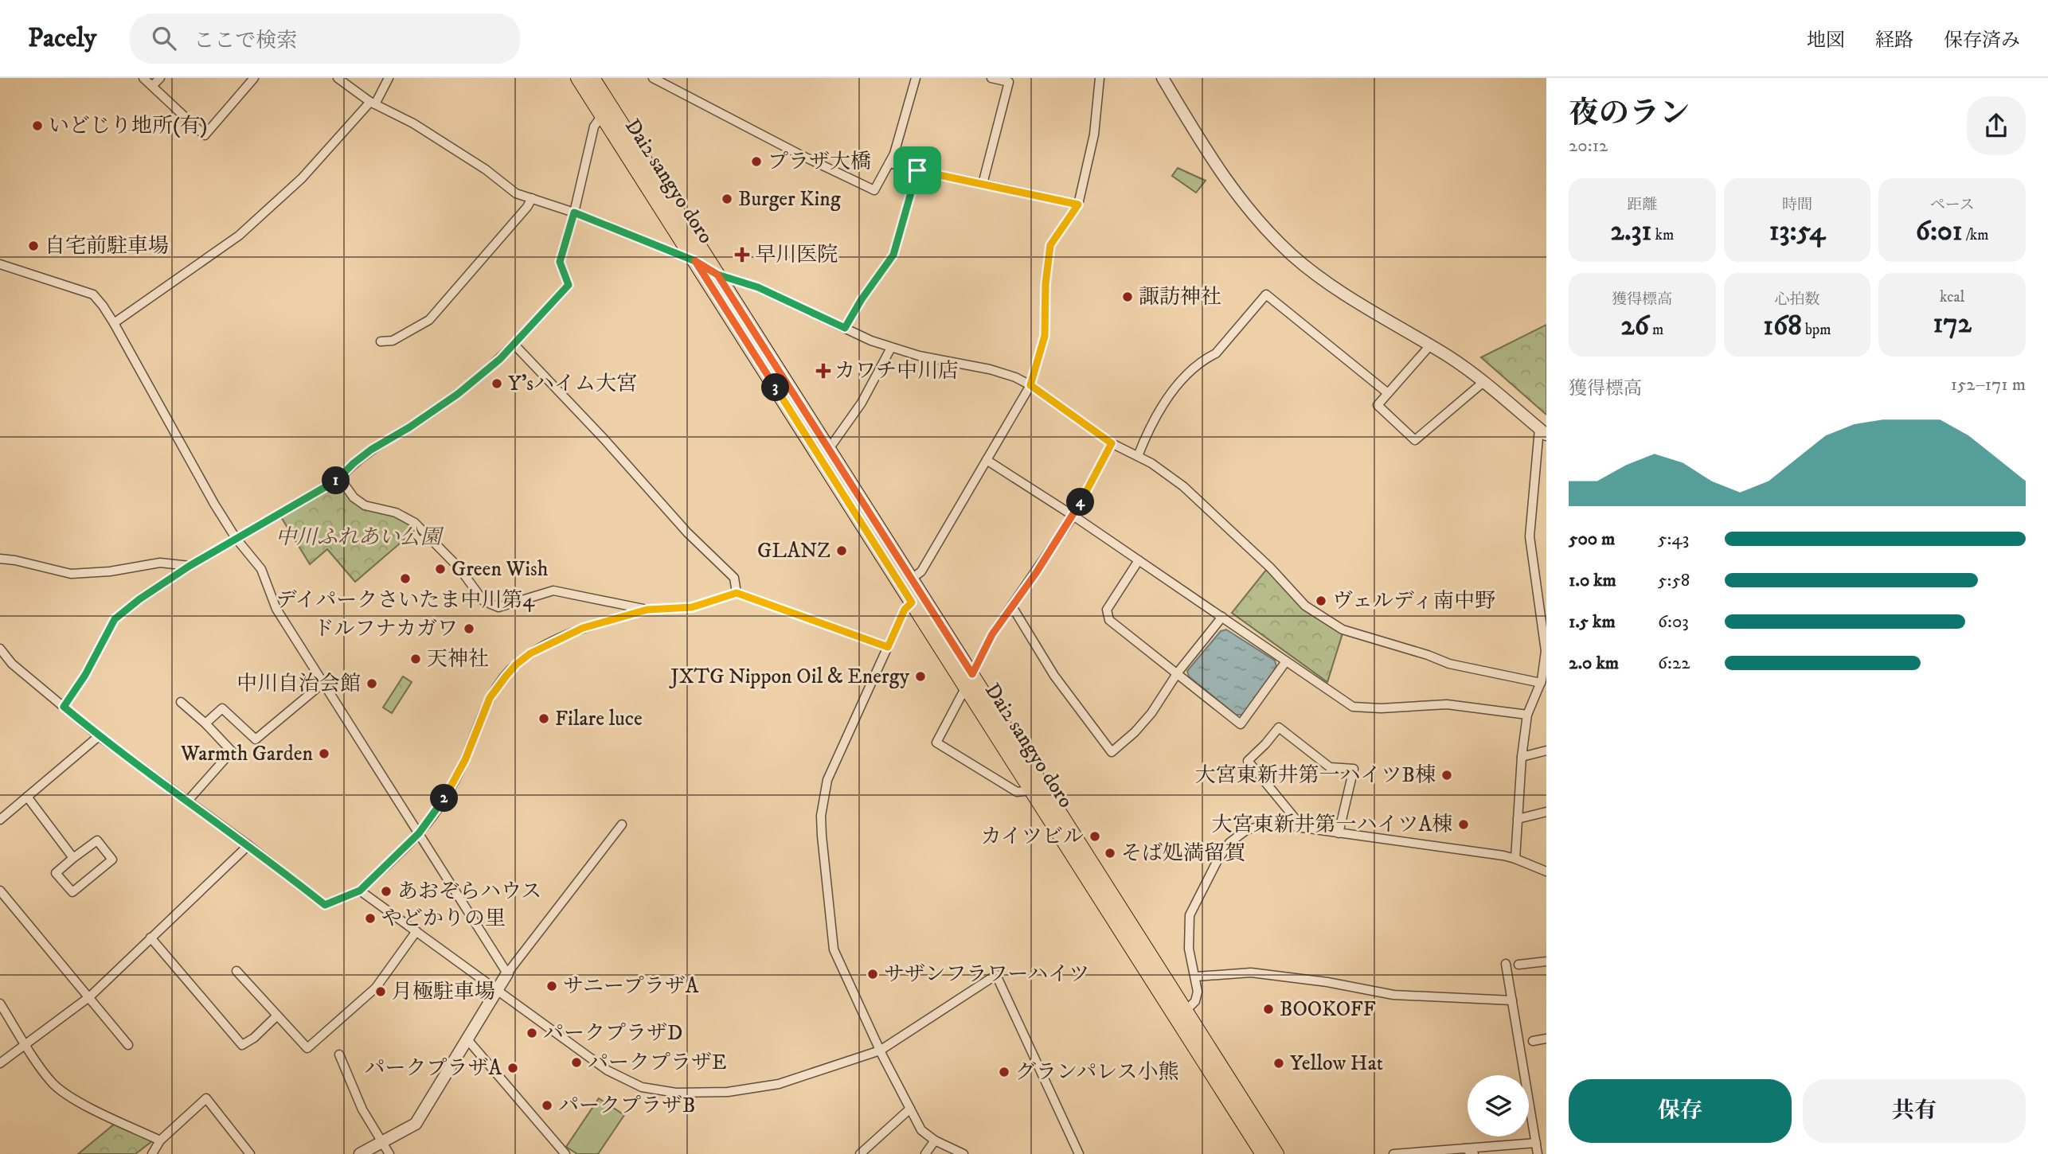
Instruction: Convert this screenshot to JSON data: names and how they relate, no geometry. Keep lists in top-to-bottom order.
{
  "streets": {
    "main road": ["Dai2 sangyo doro"]
  },
  "parks": ["中川ふれあい公園"],
  "places": {
    "other": [
      "いどじり地所(有)",
      "プラザ大橋",
      "Burger King",
      "自宅前駐車場",
      "諏訪神社",
      "Y'sハイム大宮",
      "GLANZ",
      "Green Wish",
      "デイパークさいたま中川第4",
      "ヴェルディ南中野",
      "ドルフナカガワ",
      "天神社",
      "JXTG Nippon Oil & Energy",
      "中川自治会館",
      "Filare luce",
      "Warmth Garden",
      "大宮東新井第一ハイツB棟",
      "大宮東新井第一ハイツA棟",
      "カイツビル",
      "そば処満留賀",
      "あおぞらハウス",
      "やどかりの里",
      "サザンフラワーハイツ",
      "サニープラザA",
      "月極駐車場",
      "BOOKOFF",
      "パークプラザD",
      "パークプラザE",
      "Yellow Hat",
      "パークプラザA",
      "グランパレス小熊",
      "パークプラザB"
    ],
    "health": ["早川医院", "カワチ中川店"]
  },
  "page": {
    "header": "Pacely",
    "search": "ここで検索",
    "nav": ["地図", "経路", "保存済み"],
    "heading": ["夜のラン", "20:12"],
    "stats": [
      ["距離", "2.31 km"],
      ["時間", "13:54"],
      ["ペース", "6:01 /km"],
      ["獲得標高", "26 m"],
      ["心拍数", "168 bpm"],
      ["kcal", "172"]
    ],
    "chart": ["獲得標高", "152–171 m"],
    "pins": [
      "3",
      "1",
      "4",
      "2"
    ],
    "list": [
      {
        "name": "500 m",
        "note": "5:43"
      },
      {
        "name": "1.0 km",
        "note": "5:58"
      },
      {
        "name": "1.5 km",
        "note": "6:03"
      },
      {
        "name": "2.0 km",
        "note": "6:22"
      }
    ],
    "buttons": ["保存", "共有"]
  }
}
